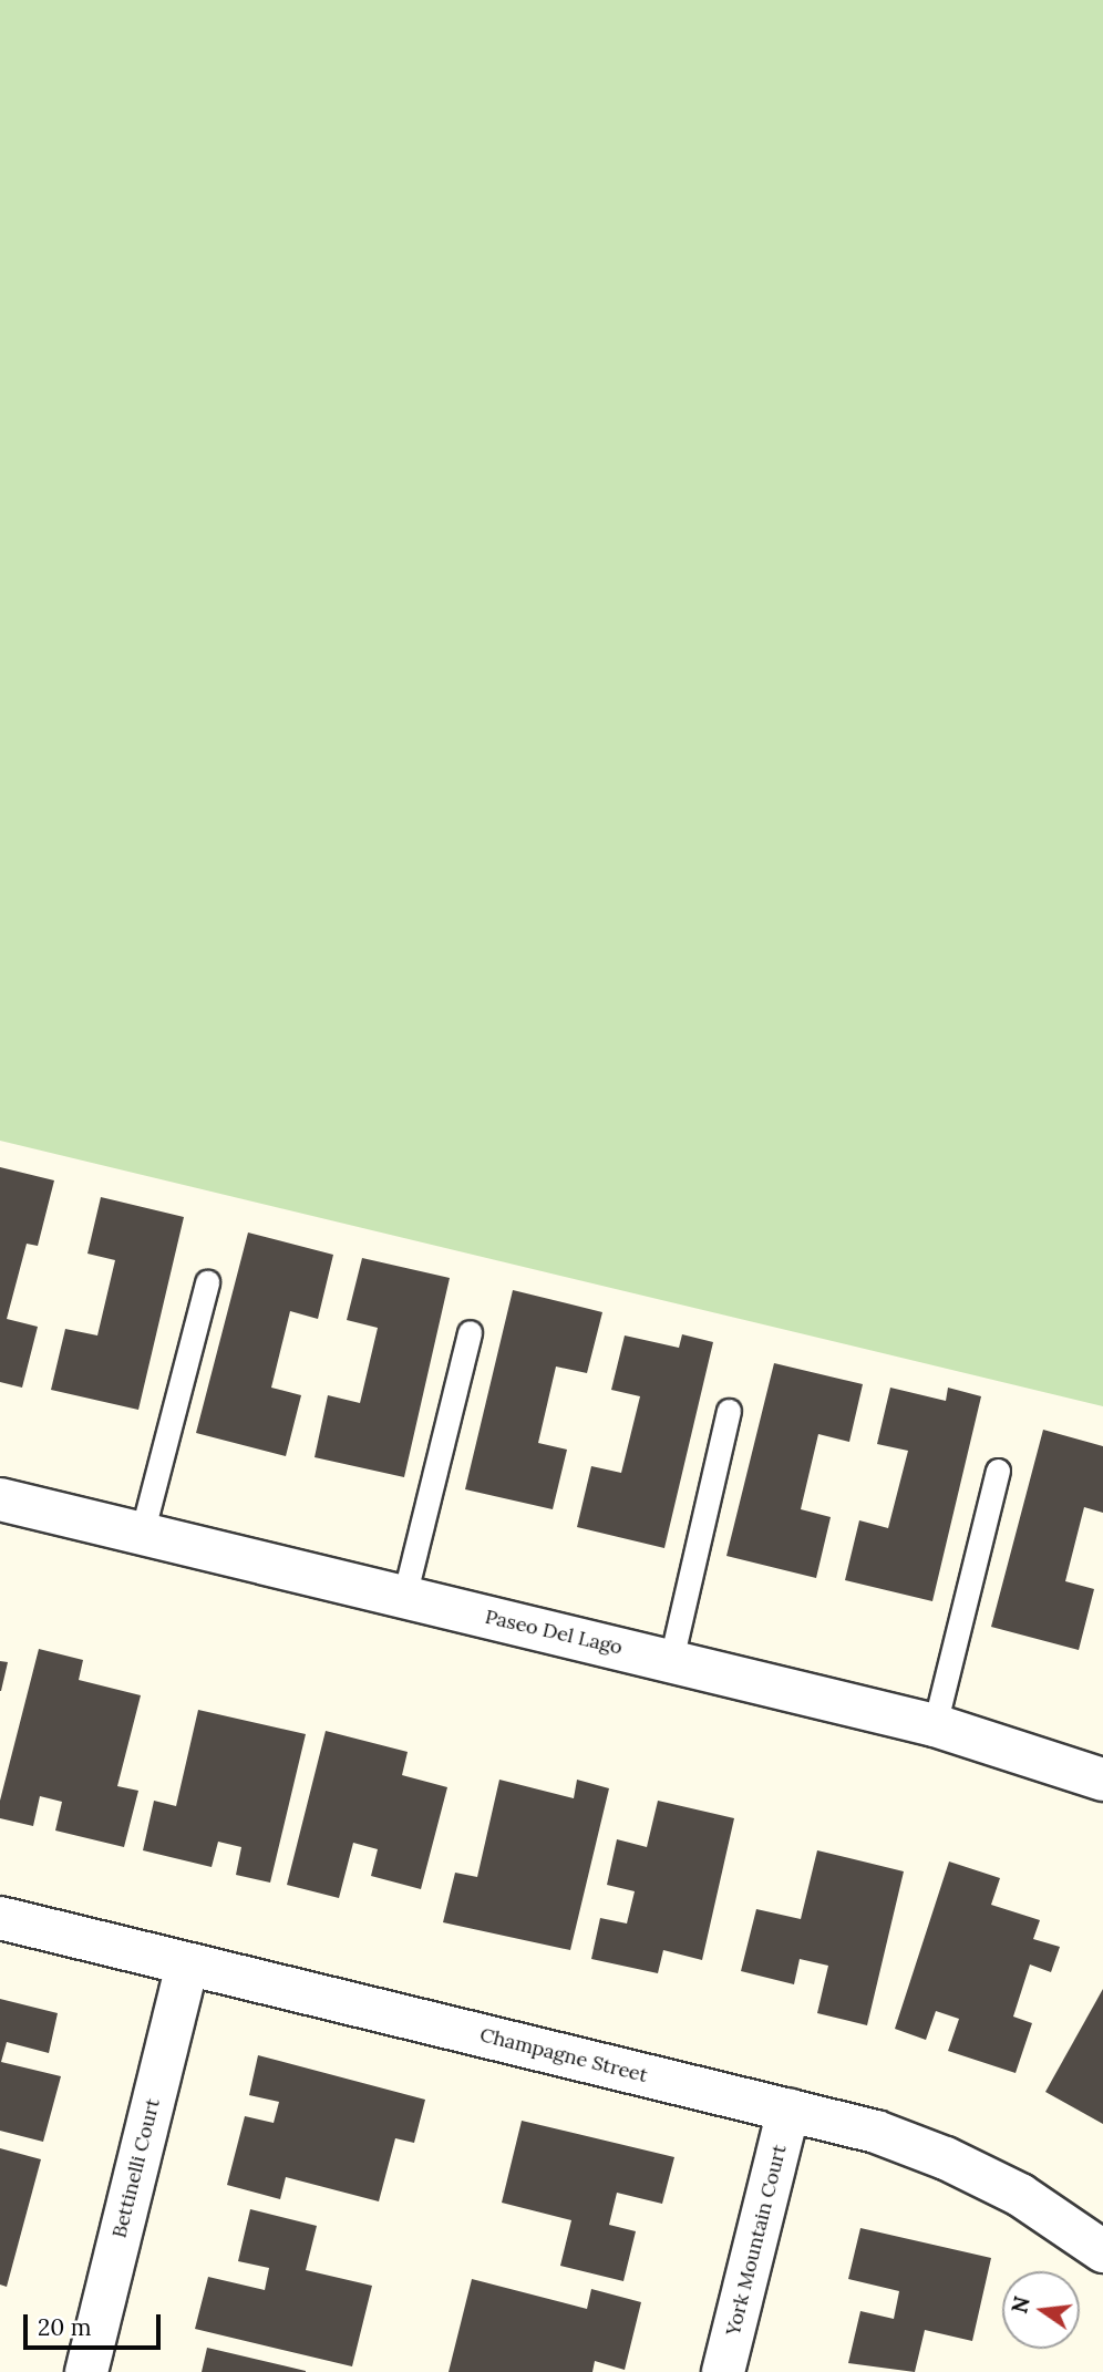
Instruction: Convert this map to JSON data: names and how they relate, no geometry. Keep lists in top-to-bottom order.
{
  "streets": {
    "street": [
      "Paseo Del Lago",
      "Champagne Street",
      "Bettinelli Court",
      "York Mountain Court"
    ]
  },
  "crossings": [
    ["Champagne Street", "Bettinelli Court"],
    ["Champagne Street", "York Mountain Court"]
  ],
  "scale_bar": "20 m",
  "north": "left"
}
